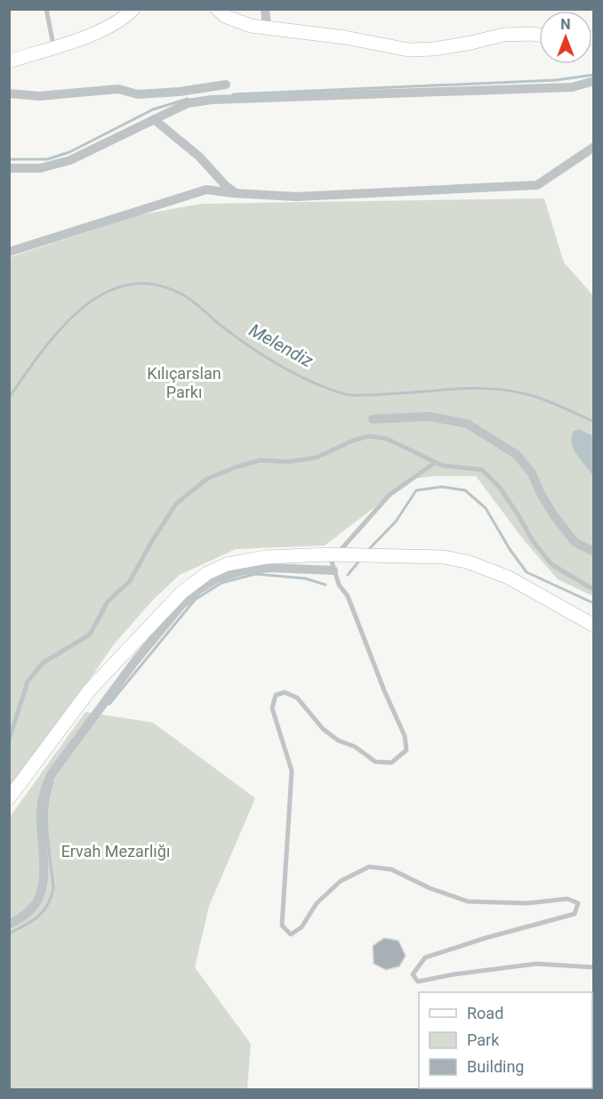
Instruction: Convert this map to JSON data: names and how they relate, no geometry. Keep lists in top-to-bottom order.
{
  "water": ["Melendiz"],
  "parks": ["Kılıçarslan Parkı", "Ervah Mezarlığı"],
  "legend": ["Road", "Park", "Building"],
  "north": "top"
}
